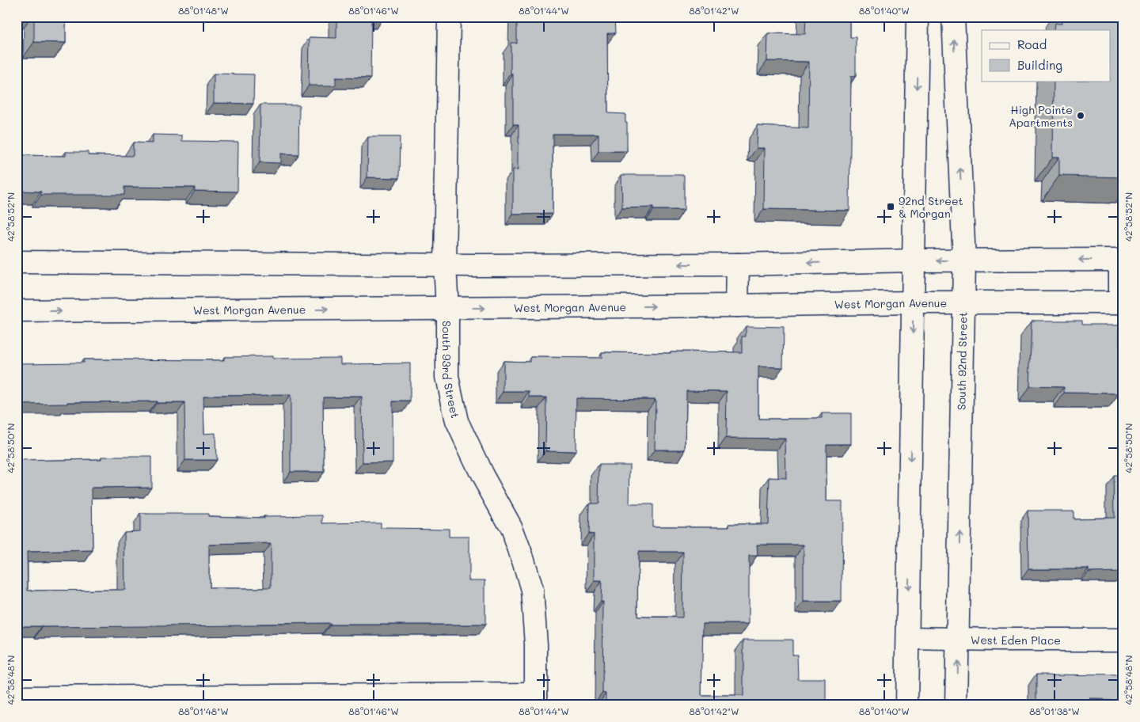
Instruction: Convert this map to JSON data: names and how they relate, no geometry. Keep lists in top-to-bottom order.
{
  "streets": {
    "street": [
      "West Morgan Avenue",
      "South 92nd Street",
      "South 93rd Street",
      "West Eden Place"
    ]
  },
  "crossings": [
    ["West Morgan Avenue", "South 92nd Street"],
    ["West Morgan Avenue", "South 93rd Street"],
    ["South 92nd Street", "West Eden Place"]
  ],
  "places": {
    "other": ["High Pointe Apartments"],
    "transit": ["92nd Street & Morgan"]
  },
  "legend": ["Road", "Building"],
  "coordinates": [
    "88°01'48\"W",
    "88°01'46\"W",
    "88°01'44\"W",
    "88°01'42\"W",
    "88°01'40\"W",
    "42°58'52\"N",
    "42°58'50\"N",
    "42°58'48\"N",
    "88°01'38\"W"
  ]
}
